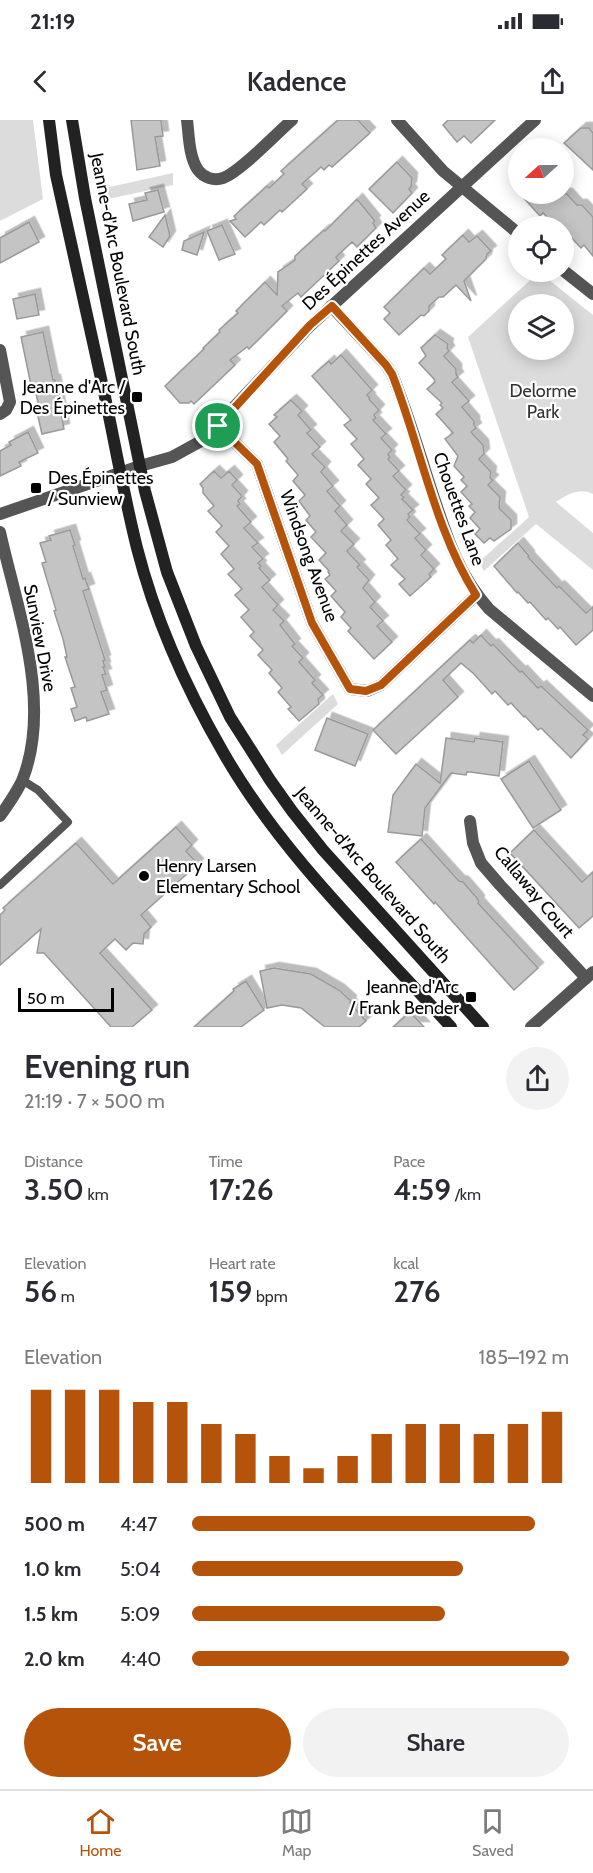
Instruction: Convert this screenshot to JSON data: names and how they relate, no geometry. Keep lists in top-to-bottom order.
{
  "streets": {
    "main road": ["Jeanne-d'Arc Boulevard South"],
    "street": [
      "Des Épinettes Avenue",
      "Chouettes Lane",
      "Windsong Avenue",
      "Sunview Drive",
      "Callaway Court"
    ]
  },
  "crossings": [
    ["Des Épinettes Avenue", "Jeanne-d'Arc Boulevard South"],
    ["Des Épinettes Avenue", "Chouettes Lane"],
    ["Des Épinettes Avenue", "Windsong Avenue"],
    ["Chouettes Lane", "Windsong Avenue"]
  ],
  "parks": ["Delorme Park"],
  "places": {
    "transit": ["Jeanne d'Arc / Des Épinettes", "Des Épinettes / Sunview", "Jeanne d'Arc / Frank Bender"],
    "other": ["Henry Larsen Elementary School"]
  },
  "scale_bar": "50 m",
  "north": "left",
  "page": {
    "status": "21:19",
    "header": "Kadence",
    "scale": "50 m",
    "heading": ["Evening run", "21:19 · 7 × 500 m"],
    "stats": [
      ["Distance", "3.50 km"],
      ["Time", "17:26"],
      ["Pace", "4:59 /km"],
      ["Elevation", "56 m"],
      ["Heart rate", "159 bpm"],
      ["kcal", "276"]
    ],
    "chart": ["Elevation", "185–192 m"],
    "list": [
      {
        "name": "500 m",
        "note": "4:47"
      },
      {
        "name": "1.0 km",
        "note": "5:04"
      },
      {
        "name": "1.5 km",
        "note": "5:09"
      },
      {
        "name": "2.0 km",
        "note": "4:40"
      }
    ],
    "buttons": ["Save", "Share"],
    "tabs": ["Home", "Map", "Saved"]
  }
}
